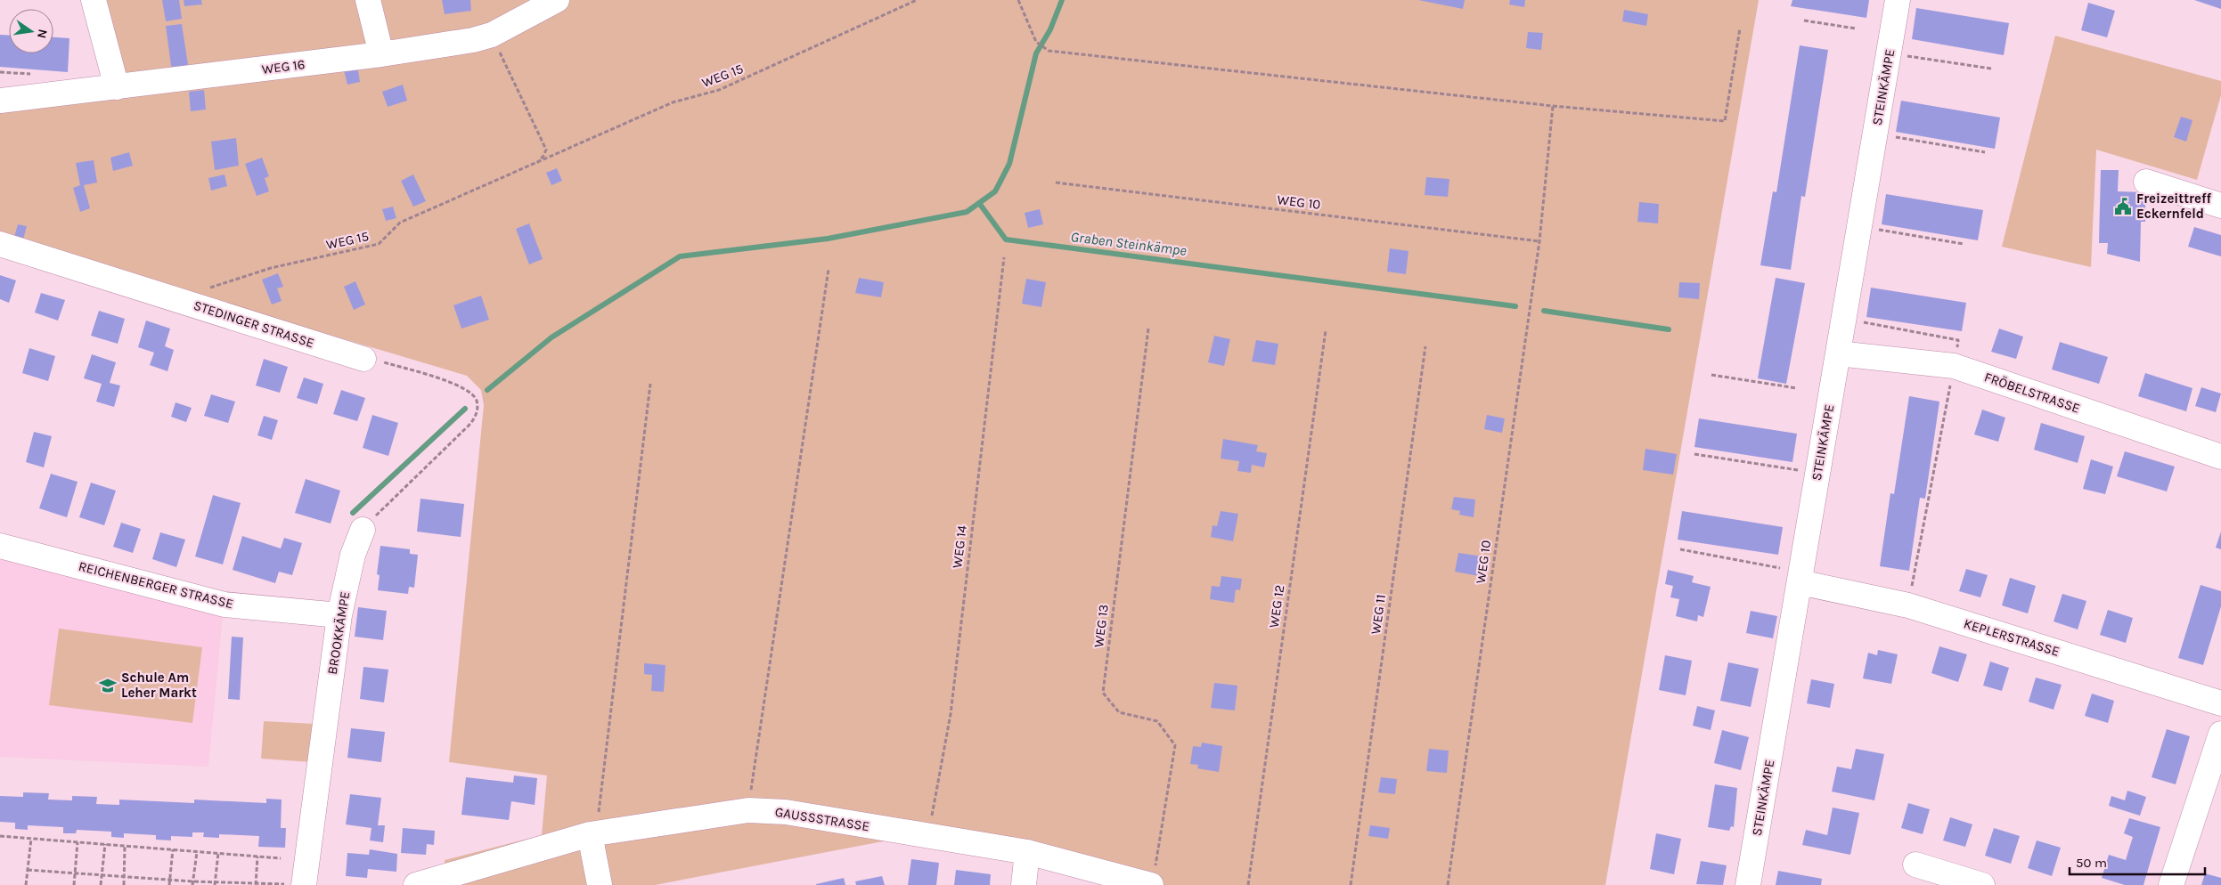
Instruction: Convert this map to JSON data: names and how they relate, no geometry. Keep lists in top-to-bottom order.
{
  "streets": {
    "street": [
      "WEG 16",
      "STEINKÄMPE",
      "STEDINGER STRASSE",
      "FRÖBELSTRASSE",
      "REICHENBERGER STRASSE",
      "BROOKKÄMPE",
      "KEPLERSTRASSE",
      "GAUSSSTRASSE"
    ],
    "path": [
      "WEG 15",
      "WEG 10",
      "WEG 14",
      "WEG 12",
      "WEG 11",
      "WEG 13"
    ]
  },
  "crossings": [
    ["STEINKÄMPE", "FRÖBELSTRASSE"],
    ["STEINKÄMPE", "KEPLERSTRASSE"],
    ["WEG 14", "GAUSSSTRASSE"],
    ["REICHENBERGER STRASSE", "BROOKKÄMPE"],
    ["WEG 13", "GAUSSSTRASSE"]
  ],
  "water": ["Graben Steinkämpe"],
  "places": {
    "public building": ["Freizeittreff Eckernfeld"],
    "school or university": ["Schule Am Leher Markt"]
  },
  "scale_bar": "50 m",
  "north": "right"
}
